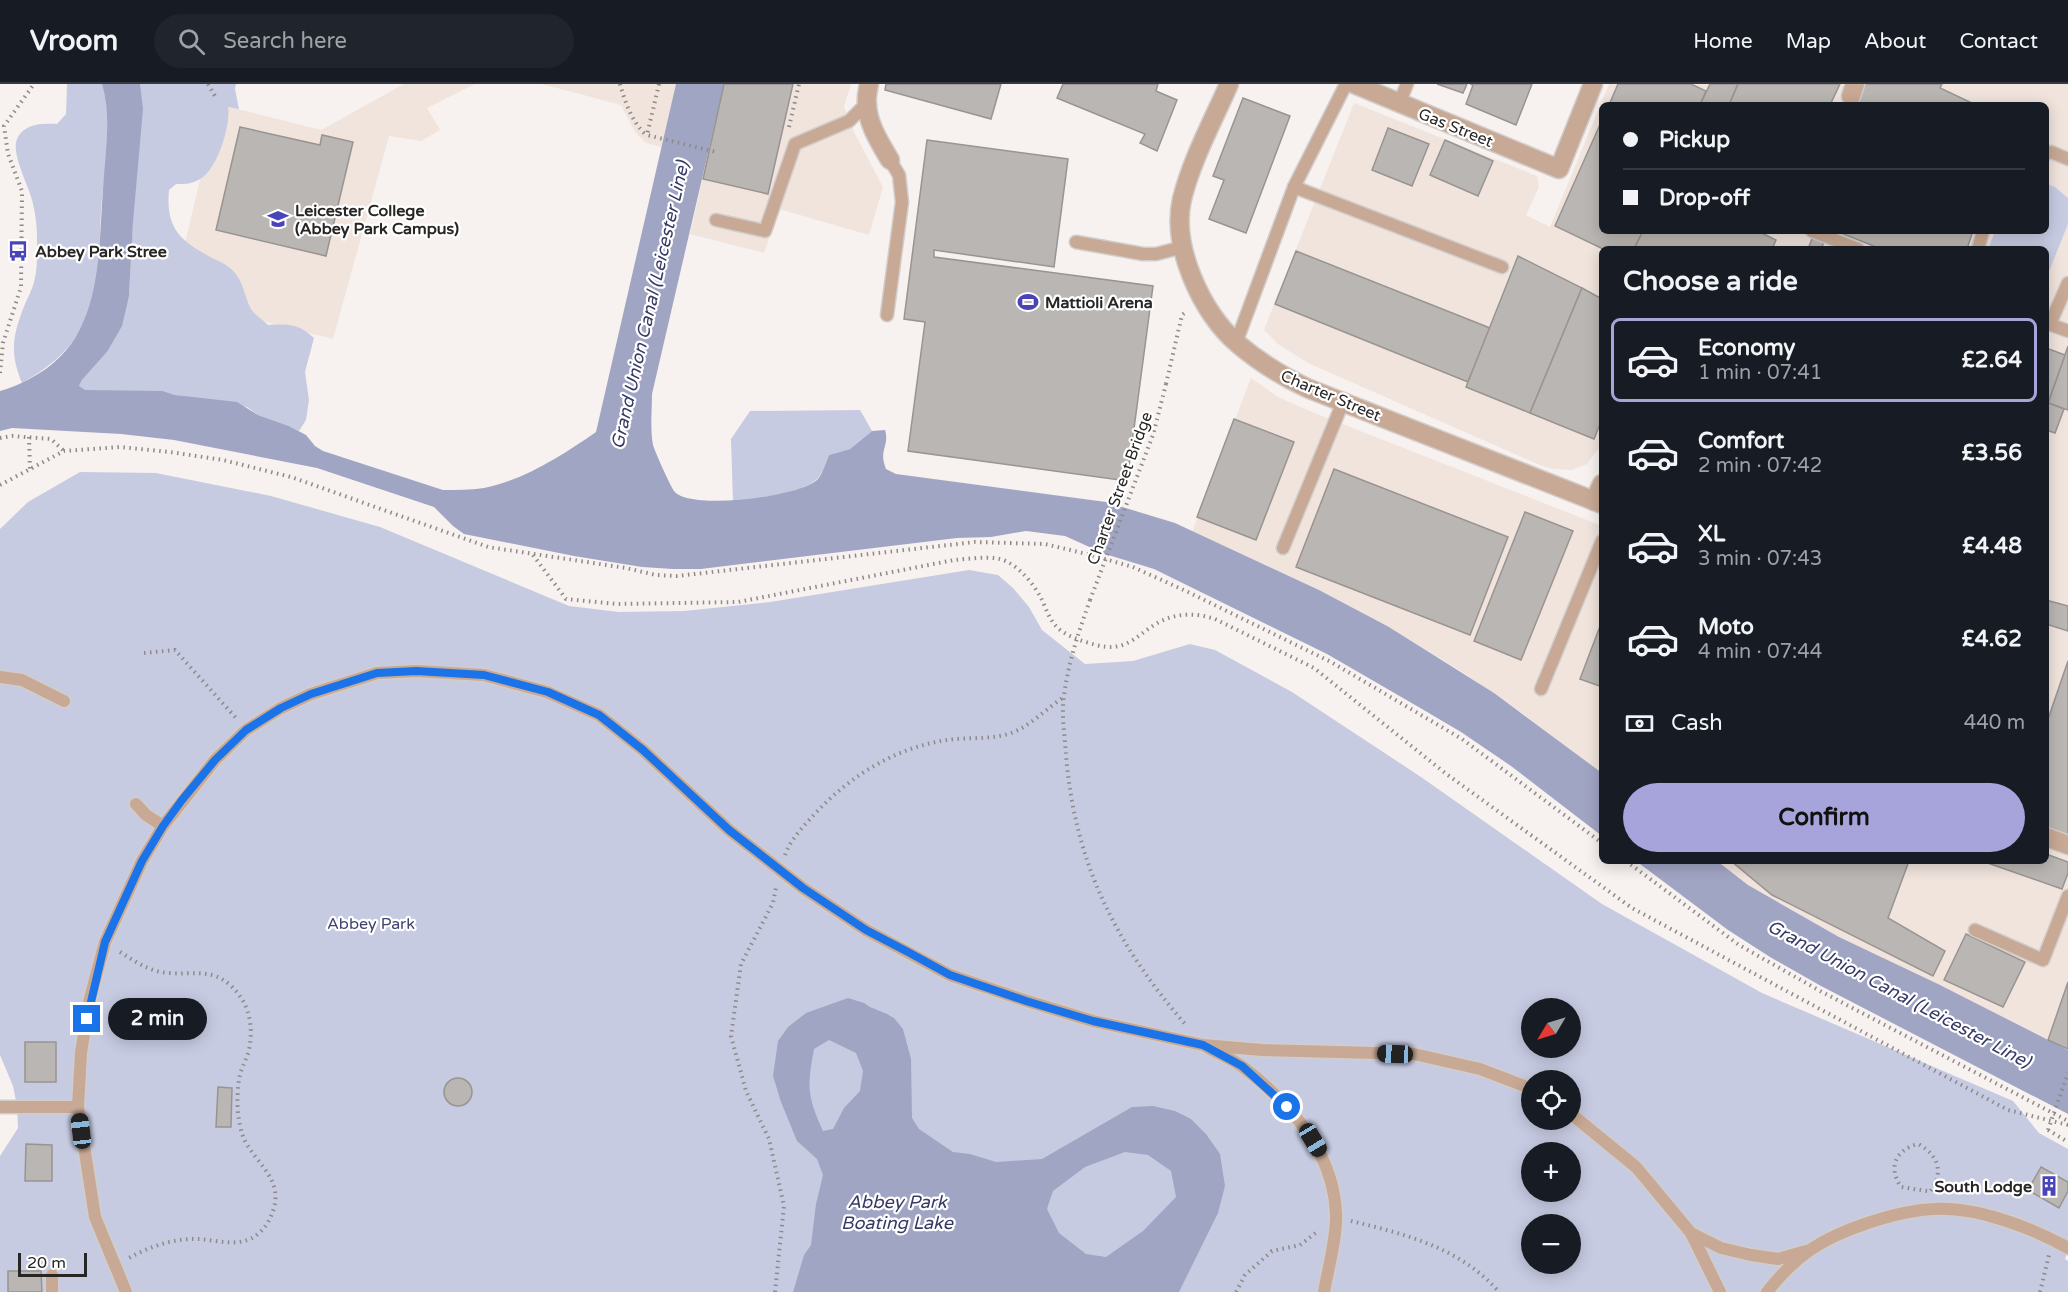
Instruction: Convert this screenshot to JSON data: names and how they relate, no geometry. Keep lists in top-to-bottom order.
{
  "streets": {
    "street": ["Gas Street", "Charter Street"],
    "path": ["Charter Street Bridge"]
  },
  "crossings": [
    ["Charter Street", "Charter Street Bridge"]
  ],
  "water": ["Grand Union Canal (Leicester Line)", "Abbey Park Boating Lake"],
  "parks": ["Abbey Park"],
  "places": {
    "school or university": ["Leicester College (Abbey Park Campus)"],
    "bus stop": ["Abbey Park Stree"],
    "sports": ["Mattioli Arena"],
    "building": ["South Lodge"]
  },
  "scale_bar": "20 m",
  "north": "bottom left",
  "page": {
    "header": "Vroom",
    "search": "Search here",
    "nav": [
      "Home",
      "Map",
      "About",
      "Contact"
    ],
    "banner": ["Pickup", "Drop-off"],
    "heading": "Choose a ride",
    "list": [
      {
        "name": "Economy",
        "note": "1 min · 07:41",
        "value": "£2.64"
      },
      {
        "name": "Comfort",
        "note": "2 min · 07:42",
        "value": "£3.56"
      },
      {
        "name": "XL",
        "note": "3 min · 07:43",
        "value": "£4.48"
      },
      {
        "name": "Moto",
        "note": "4 min · 07:44",
        "value": "£4.62"
      }
    ],
    "pay": ["Cash", "440 m"],
    "buttons": "Confirm",
    "map_buttons": ["+", "−"],
    "bubble": "2 min",
    "scale": "20 m"
  }
}
